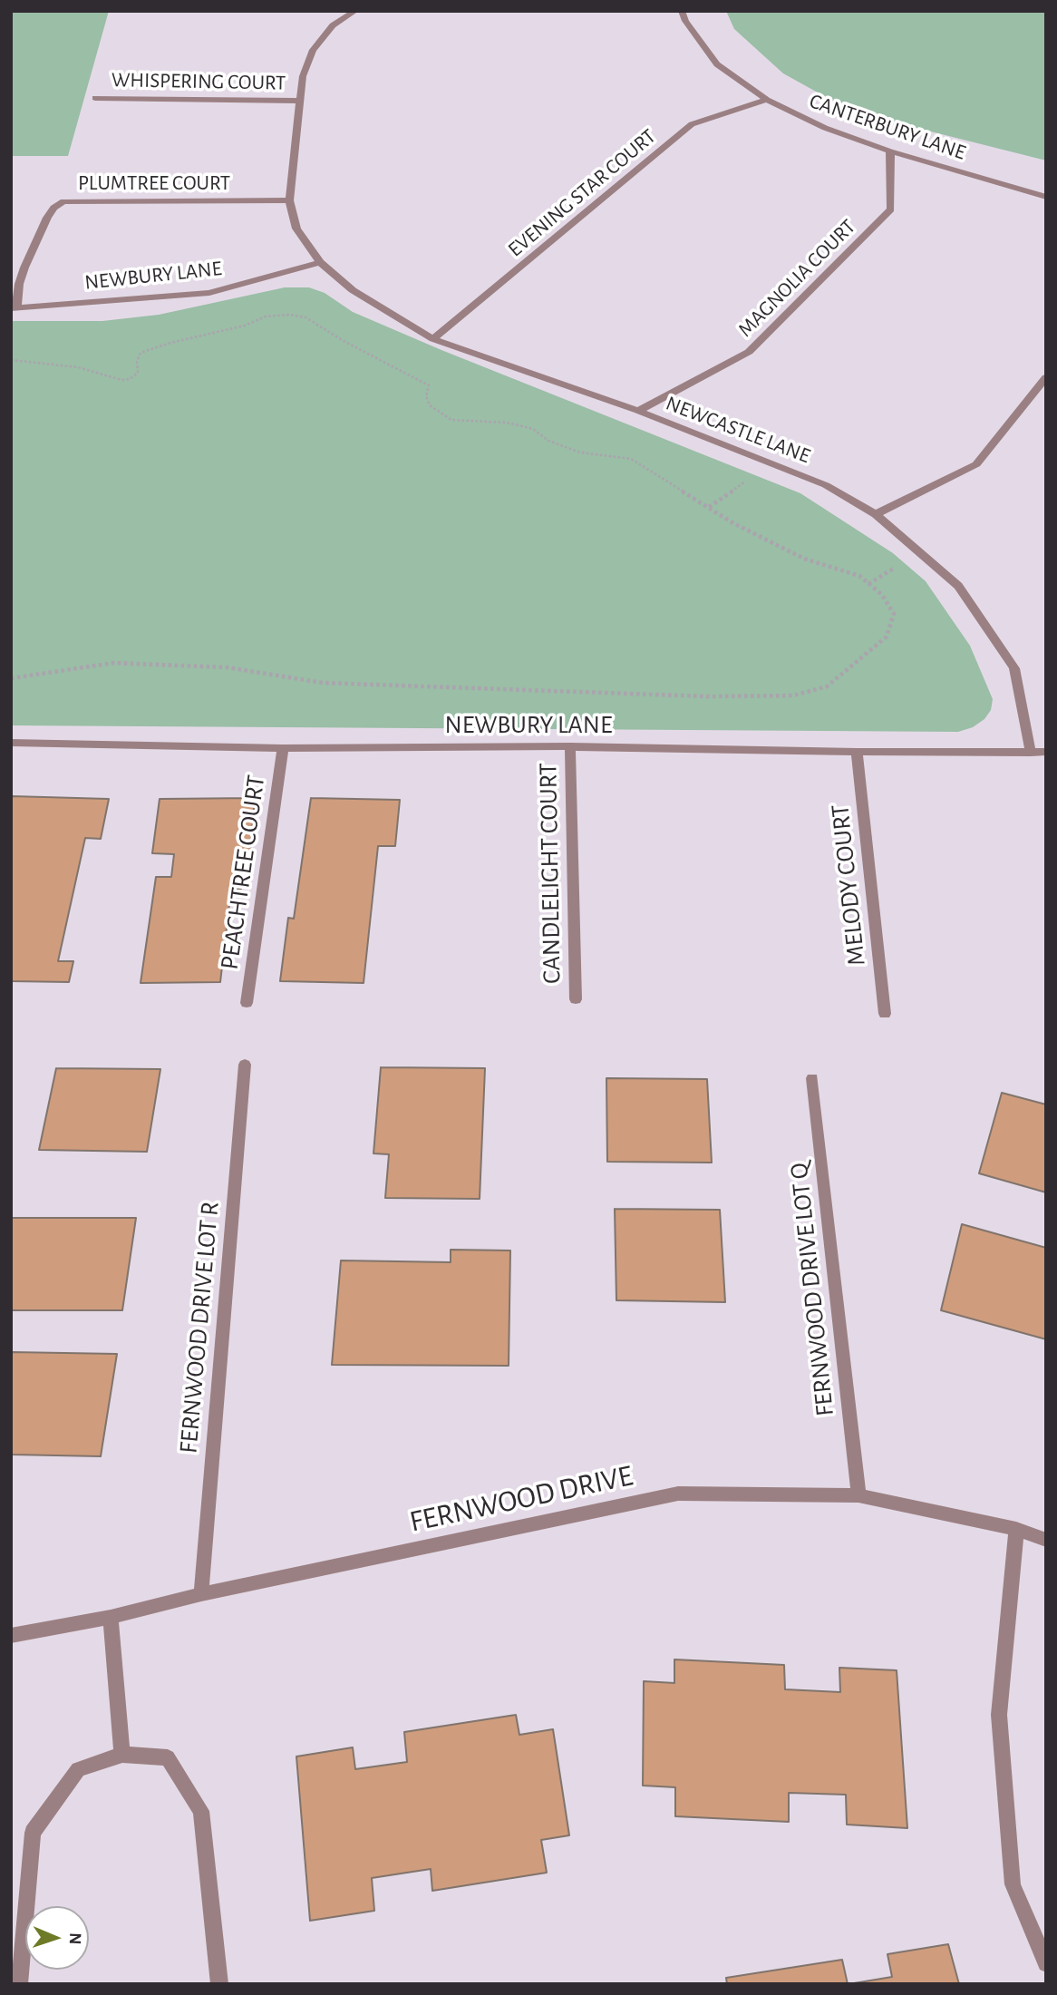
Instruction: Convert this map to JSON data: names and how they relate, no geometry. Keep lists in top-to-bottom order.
{
  "streets": {
    "street": [
      "WHISPERING COURT",
      "CANTERBURY LANE",
      "PLUMTREE COURT",
      "EVENING STAR COURT",
      "NEWBURY LANE",
      "MAGNOLIA COURT",
      "NEWCASTLE LANE",
      "PEACHTREE COURT",
      "CANDLELIGHT COURT",
      "MELODY COURT",
      "FERNWOOD DRIVE LOT Q",
      "FERNWOOD DRIVE LOT R",
      "FERNWOOD DRIVE"
    ]
  },
  "crossings": [
    ["CANTERBURY LANE", "EVENING STAR COURT"],
    ["CANTERBURY LANE", "MAGNOLIA COURT"],
    ["PLUMTREE COURT", "NEWBURY LANE"],
    ["EVENING STAR COURT", "NEWCASTLE LANE"],
    ["NEWBURY LANE", "NEWCASTLE LANE"],
    ["NEWBURY LANE", "PEACHTREE COURT"],
    ["NEWBURY LANE", "CANDLELIGHT COURT"],
    ["NEWBURY LANE", "MELODY COURT"],
    ["MAGNOLIA COURT", "NEWCASTLE LANE"],
    ["FERNWOOD DRIVE LOT Q", "FERNWOOD DRIVE"],
    ["FERNWOOD DRIVE LOT R", "FERNWOOD DRIVE"]
  ],
  "north": "right"
}
